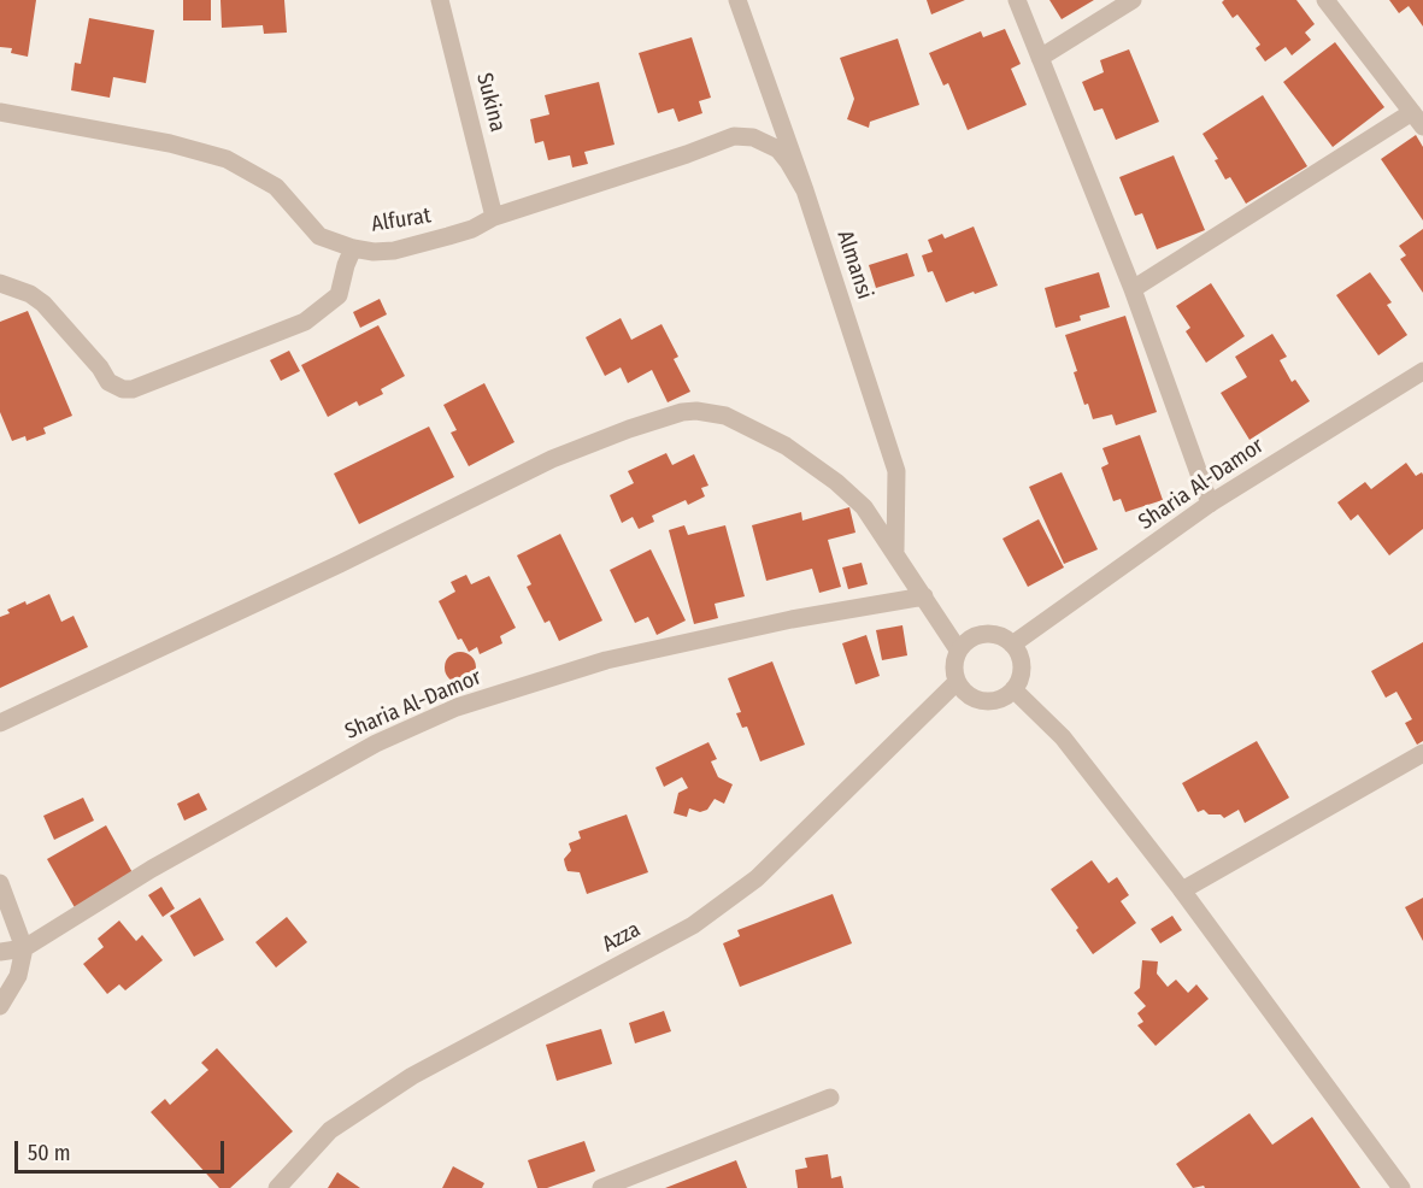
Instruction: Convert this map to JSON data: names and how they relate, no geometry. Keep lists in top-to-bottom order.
{
  "streets": {
    "street": [
      "Sukina",
      "Alfurat",
      "Almansi",
      "Sharia Al-Damor",
      "Azza"
    ]
  },
  "crossings": [
    ["Sukina", "Alfurat"],
    ["Alfurat", "Almansi"],
    ["Sharia Al-Damor", "Azza"]
  ],
  "scale_bar": "50 m"
}
